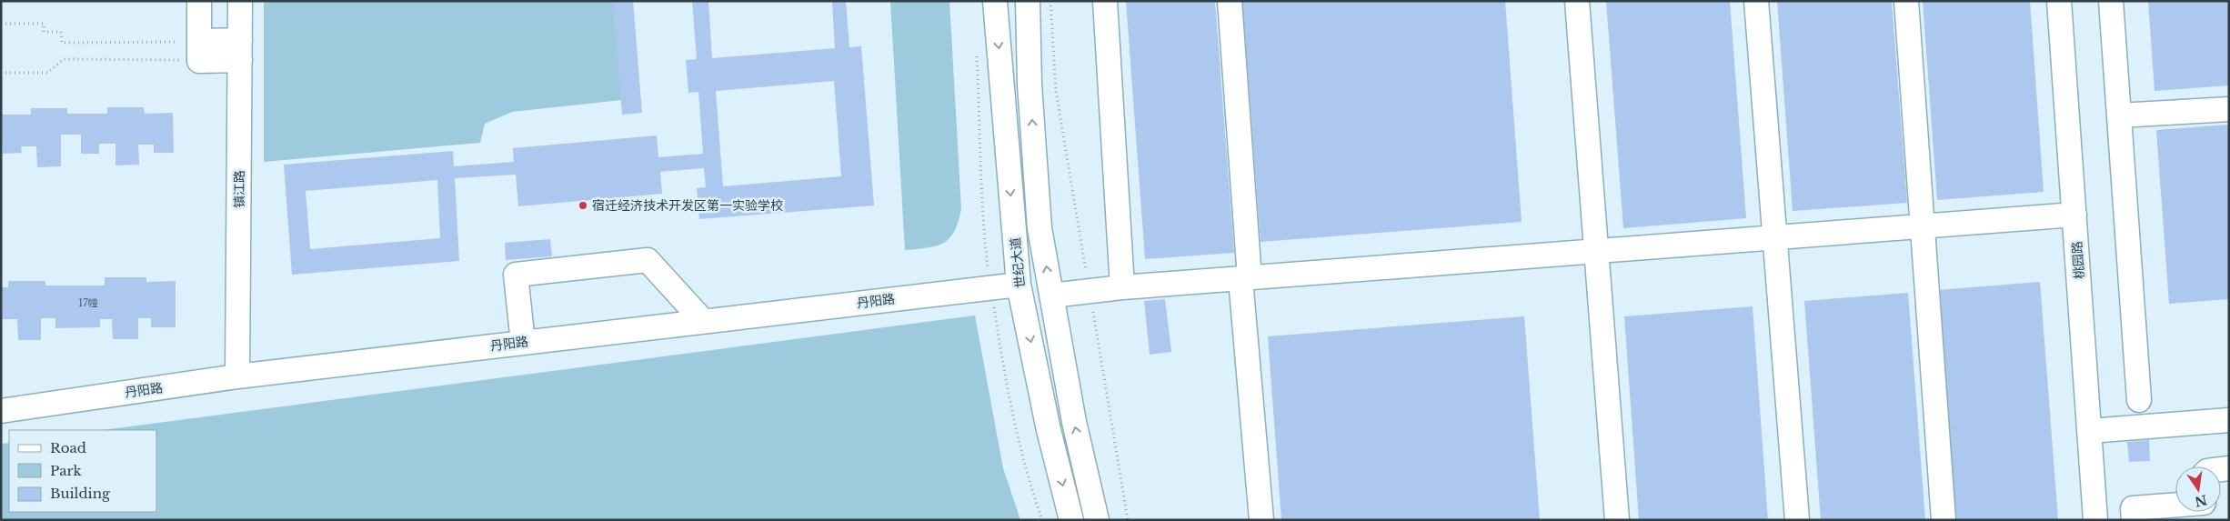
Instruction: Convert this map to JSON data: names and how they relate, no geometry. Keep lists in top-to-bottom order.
{
  "streets": {
    "street": [
      "镇江路",
      "桃园路",
      "世纪大道",
      "丹阳路"
    ]
  },
  "crossings": [
    ["镇江路", "丹阳路"],
    ["世纪大道", "丹阳路"]
  ],
  "places": ["宿迁经济技术开发区第一实验学校"],
  "house_numbers": ["17幢"],
  "legend": ["Road", "Park", "Building"],
  "north": "bottom"
}
